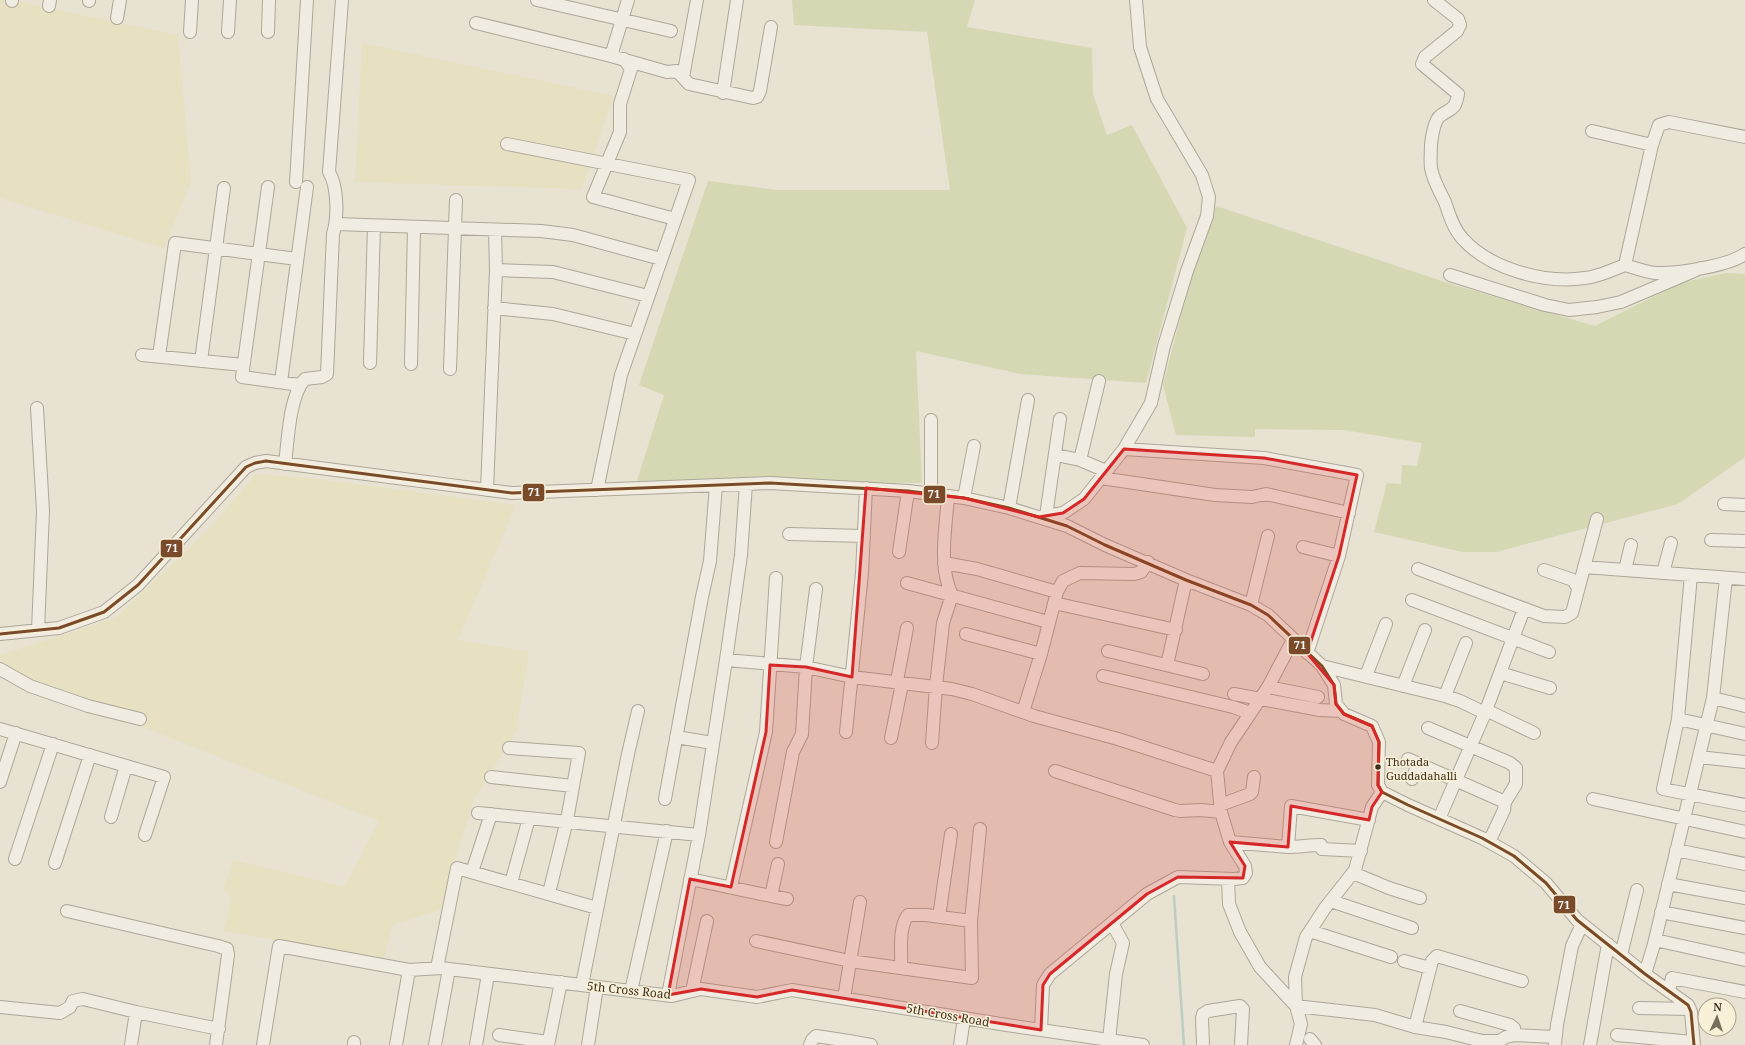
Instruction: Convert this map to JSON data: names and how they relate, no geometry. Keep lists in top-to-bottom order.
{
  "streets": {
    "street": ["5th Cross Road"]
  },
  "places": ["Thotada Guddadahalli"],
  "lines": ["transit line 71"],
  "north": "top"
}
